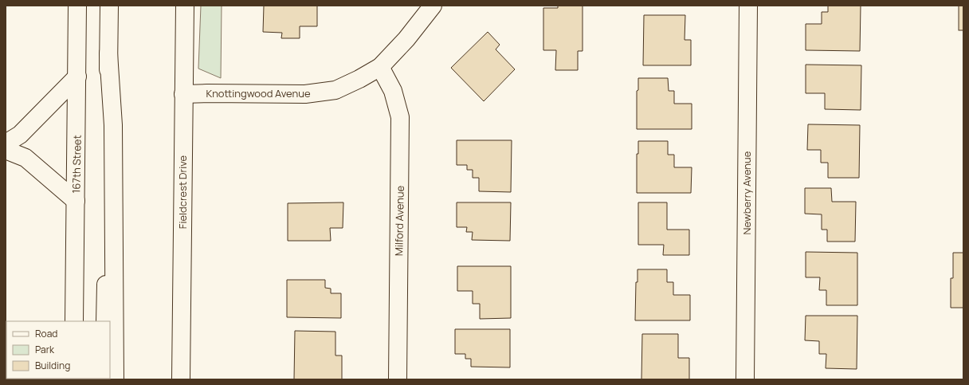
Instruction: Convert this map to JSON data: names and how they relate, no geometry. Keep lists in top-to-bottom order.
{
  "streets": {
    "main road": [
      "Knottingwood Avenue",
      "167th Street",
      "Fieldcrest Drive",
      "Newberry Avenue",
      "Milford Avenue"
    ]
  },
  "crossings": [
    ["Knottingwood Avenue", "Fieldcrest Drive"],
    ["Knottingwood Avenue", "Milford Avenue"]
  ],
  "legend": ["Road", "Park", "Building"]
}
